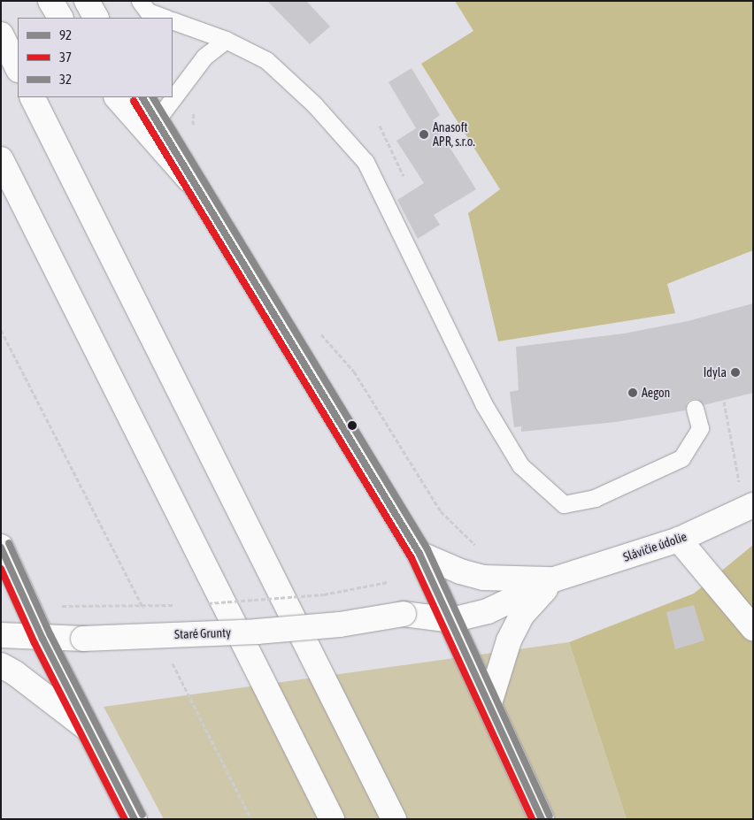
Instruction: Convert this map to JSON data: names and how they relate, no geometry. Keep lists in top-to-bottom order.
{
  "streets": {
    "main road": ["Slávičie údolie", "Staré Grunty"]
  },
  "crossings": [
    ["Slávičie údolie", "Staré Grunty"]
  ],
  "places": ["Anasoft APR, s.r.o.", "Idyla", "Aegon"],
  "lines": ["transit line 92", "transit line 32", "transit line 37"],
  "legend": ["92", "37", "32"]
}
